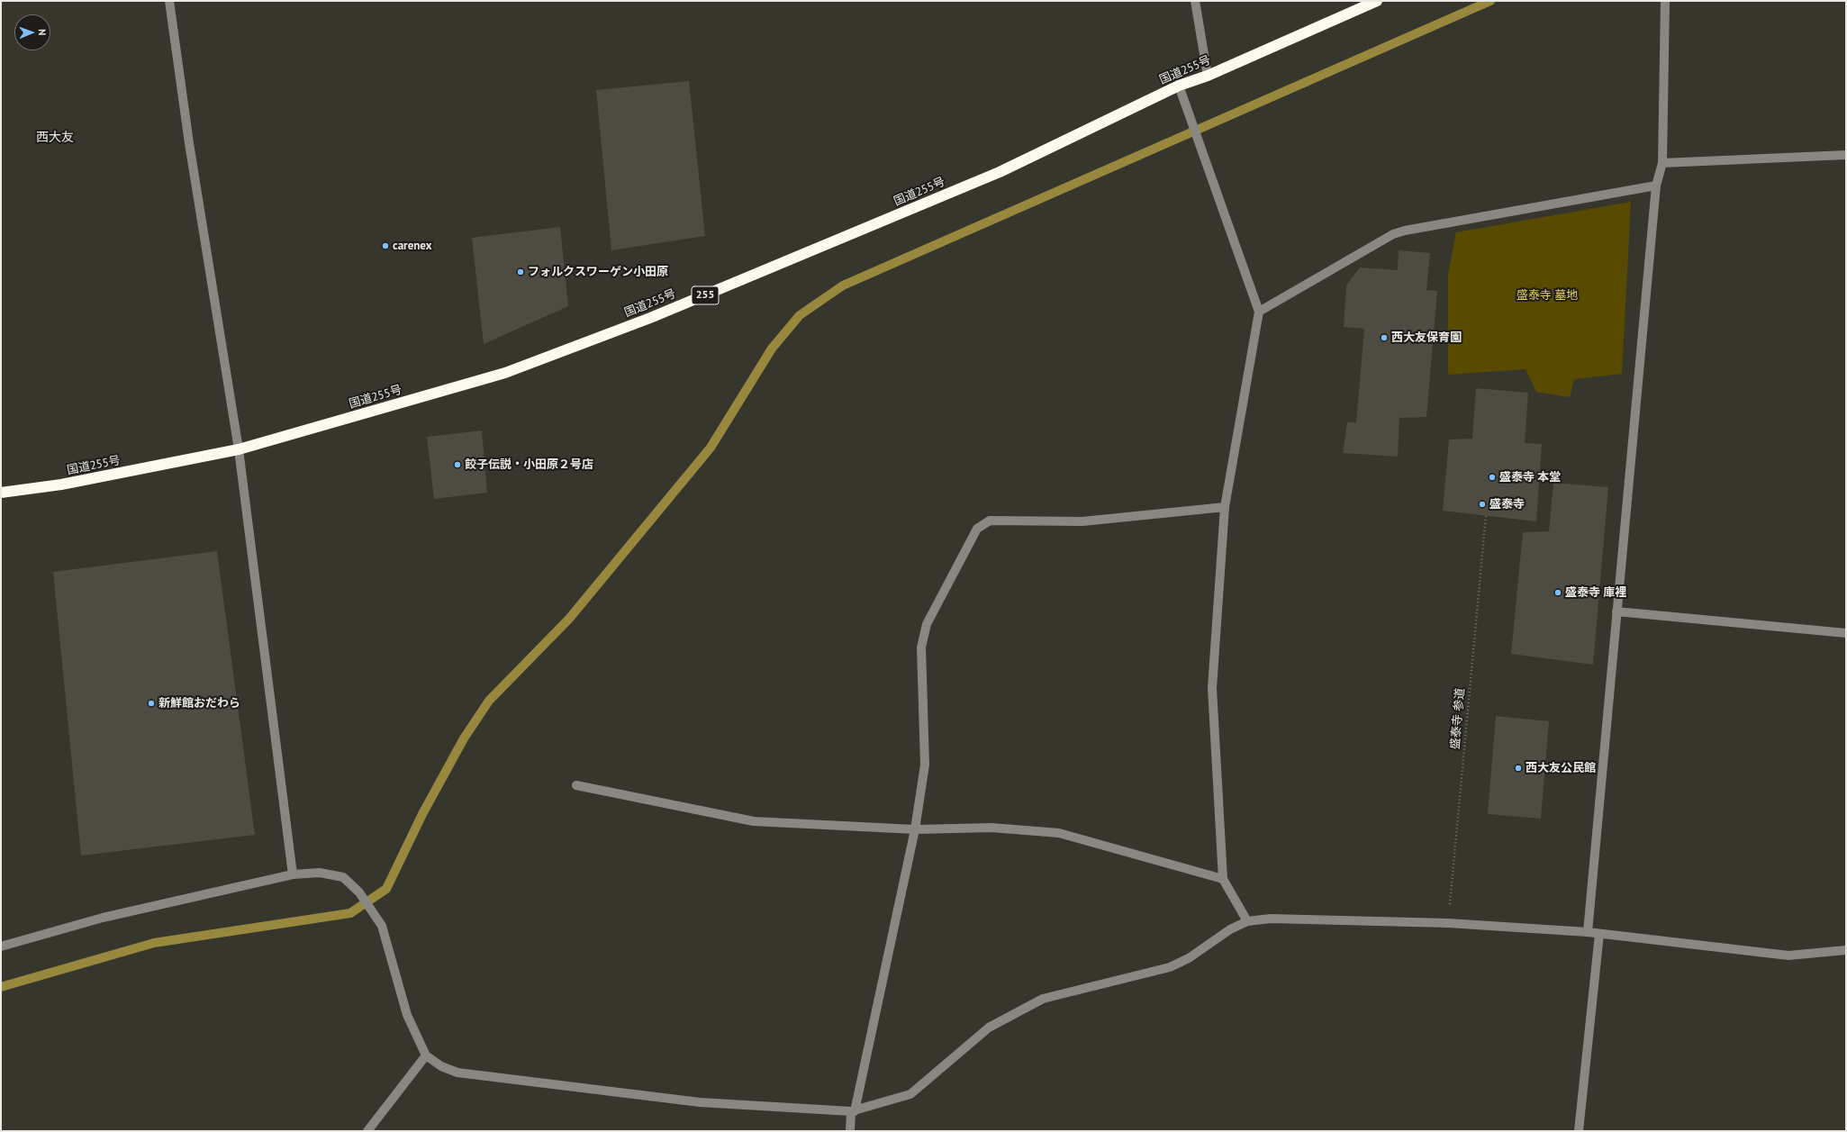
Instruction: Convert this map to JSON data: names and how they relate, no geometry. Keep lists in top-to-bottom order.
{
  "streets": {
    "highway": ["国道255号", "255"],
    "path": ["盛泰寺 参道"]
  },
  "districts": ["西大友"],
  "parks": ["盛泰寺 墓地"],
  "places": [
    "carenex",
    "フォルクスワーゲン小田原",
    "西大友保育園",
    "餃子伝説・小田原２号店",
    "盛泰寺 本堂",
    "盛泰寺",
    "盛泰寺 庫裡",
    "新鮮館おだわら",
    "西大友公民館"
  ],
  "north": "right"
}
